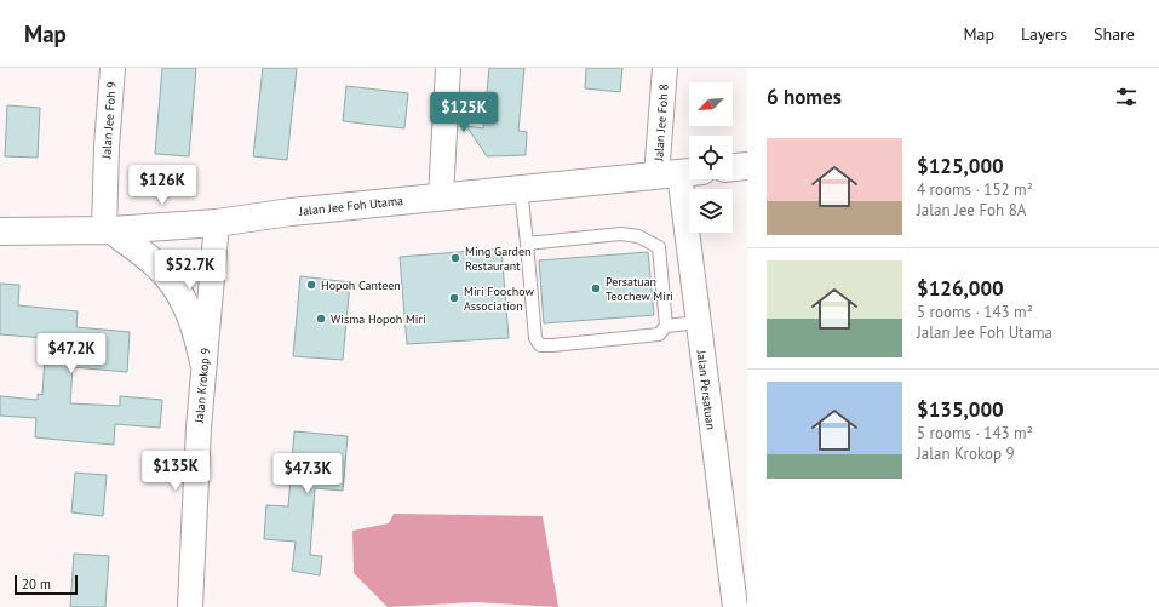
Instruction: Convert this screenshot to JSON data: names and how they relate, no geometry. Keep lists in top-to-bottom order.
{
  "streets": {
    "street": [
      "Jalan Jee Foh 9",
      "Jalan Jee Foh 8",
      "Jalan Jee Foh Utama",
      "Jalan Krokop 9",
      "Jalan Persatuan"
    ]
  },
  "crossings": [
    ["Jalan Jee Foh 9", "Jalan Jee Foh Utama"],
    ["Jalan Jee Foh 8", "Jalan Jee Foh Utama"],
    ["Jalan Jee Foh 8", "Jalan Persatuan"],
    ["Jalan Jee Foh Utama", "Jalan Krokop 9"],
    ["Jalan Jee Foh Utama", "Jalan Persatuan"]
  ],
  "places": [
    "Ming Garden Restaurant",
    "Hopoh Canteen",
    "Persatuan Teochew Miri",
    "Miri Foochow Association",
    "Wisma Hopoh Miri"
  ],
  "scale_bar": "20 m",
  "north": "bottom left",
  "page": {
    "header": "Map",
    "nav": ["Map", "Layers", "Share"],
    "heading": "6 homes",
    "price": [
      "$125K",
      "$126K",
      "$52.7K",
      "$47.2K",
      "$135K",
      "$47.3K"
    ],
    "list": [
      {
        "name": "$125,000",
        "note": "4 rooms · 152 m² · Jalan Jee Foh 8A"
      },
      {
        "name": "$126,000",
        "note": "5 rooms · 143 m² · Jalan Jee Foh Utama"
      },
      {
        "name": "$135,000",
        "note": "5 rooms · 143 m² · Jalan Krokop 9"
      }
    ],
    "scale": "20 m"
  }
}
